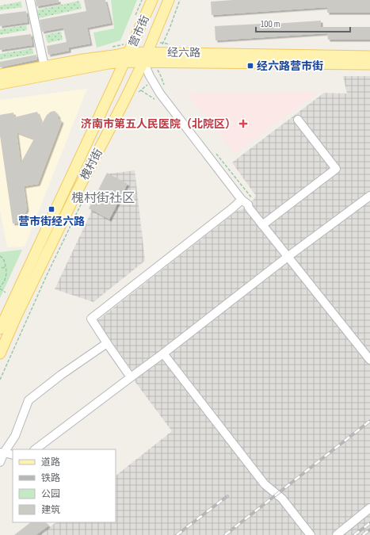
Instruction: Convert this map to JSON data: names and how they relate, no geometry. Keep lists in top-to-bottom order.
{
  "streets": {
    "main road": ["营市街", "经六路", "槐村街"]
  },
  "crossings": [
    ["营市街", "经六路"],
    ["营市街", "槐村街"],
    ["经六路", "槐村街"]
  ],
  "districts": ["槐村街社区"],
  "places": {
    "transit": ["经六路营市街", "营市街经六路"],
    "health": ["济南市第五人民医院（北院区）"]
  },
  "legend": [
    "道路",
    "铁路",
    "公园",
    "建筑"
  ],
  "scale_bar": "100 m"
}
